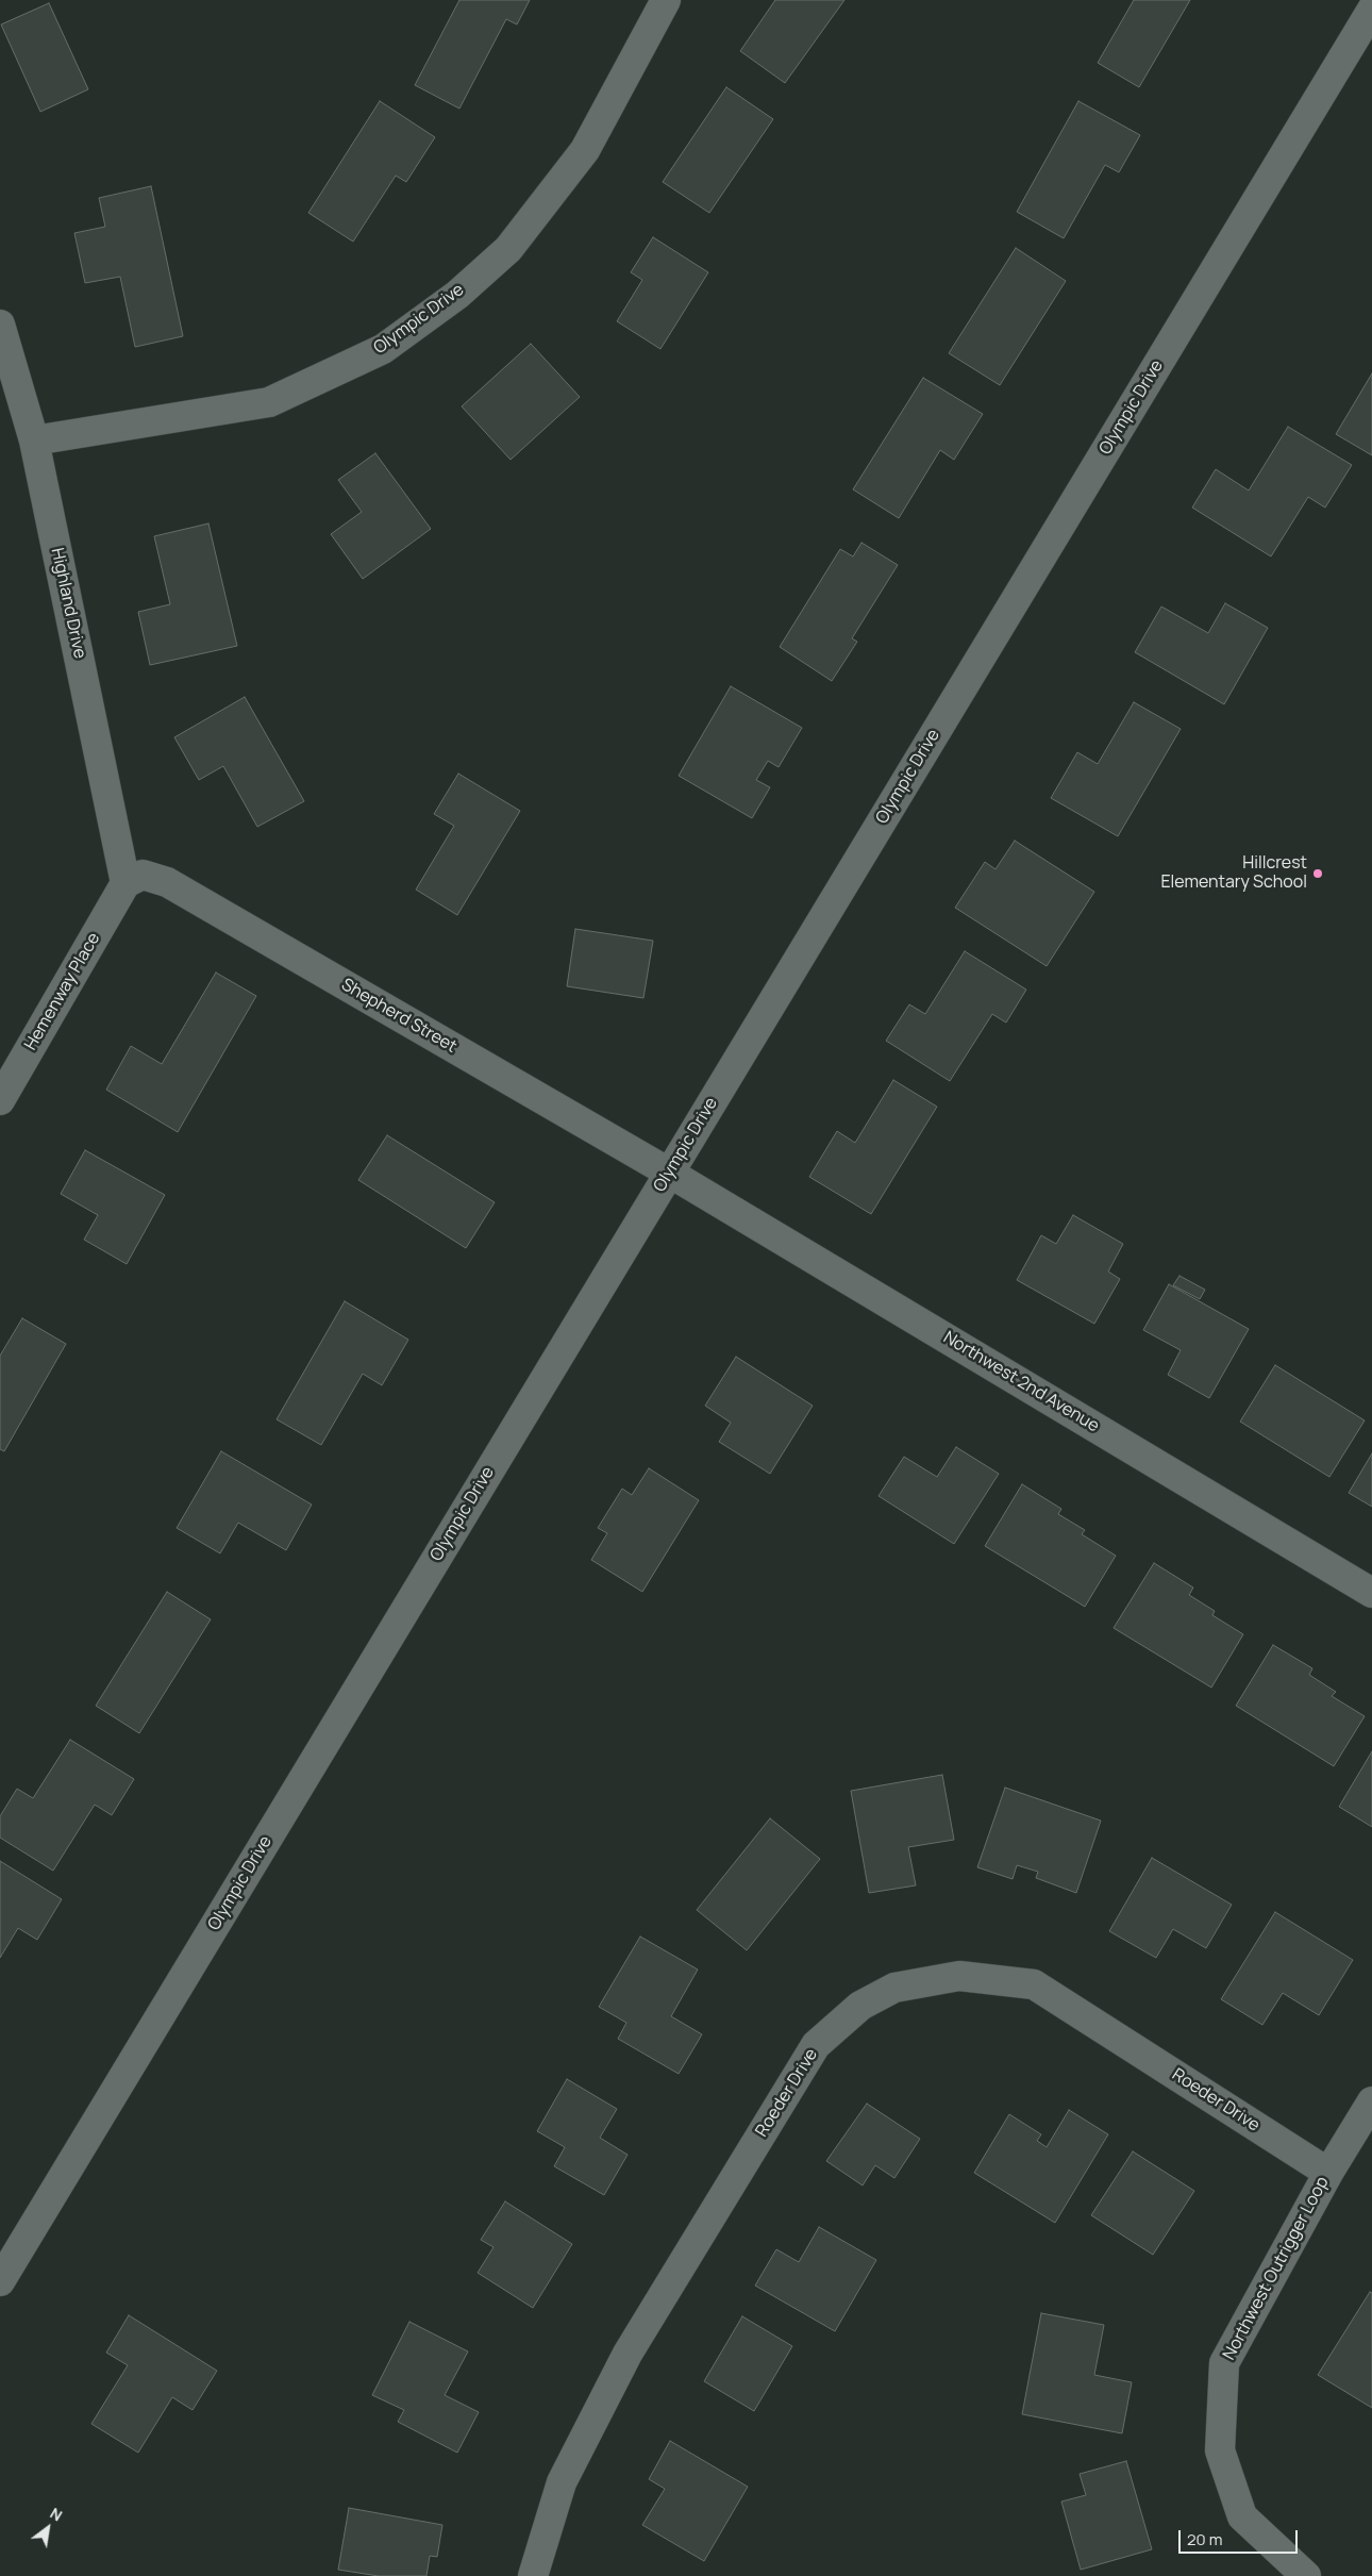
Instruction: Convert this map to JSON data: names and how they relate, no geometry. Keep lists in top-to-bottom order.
{
  "streets": {
    "street": [
      "Olympic Drive",
      "Highland Drive",
      "Hemenway Place",
      "Shepherd Street",
      "Northwest 2nd Avenue",
      "Roeder Drive",
      "Northwest Outrigger Loop"
    ]
  },
  "crossings": [
    ["Olympic Drive", "Highland Drive"],
    ["Olympic Drive", "Shepherd Street"],
    ["Olympic Drive", "Northwest 2nd Avenue"],
    ["Highland Drive", "Hemenway Place"],
    ["Highland Drive", "Shepherd Street"],
    ["Hemenway Place", "Shepherd Street"],
    ["Shepherd Street", "Northwest 2nd Avenue"],
    ["Roeder Drive", "Northwest Outrigger Loop"]
  ],
  "places": ["Hillcrest Elementary School"],
  "scale_bar": "20 m",
  "north": "top right"
}
